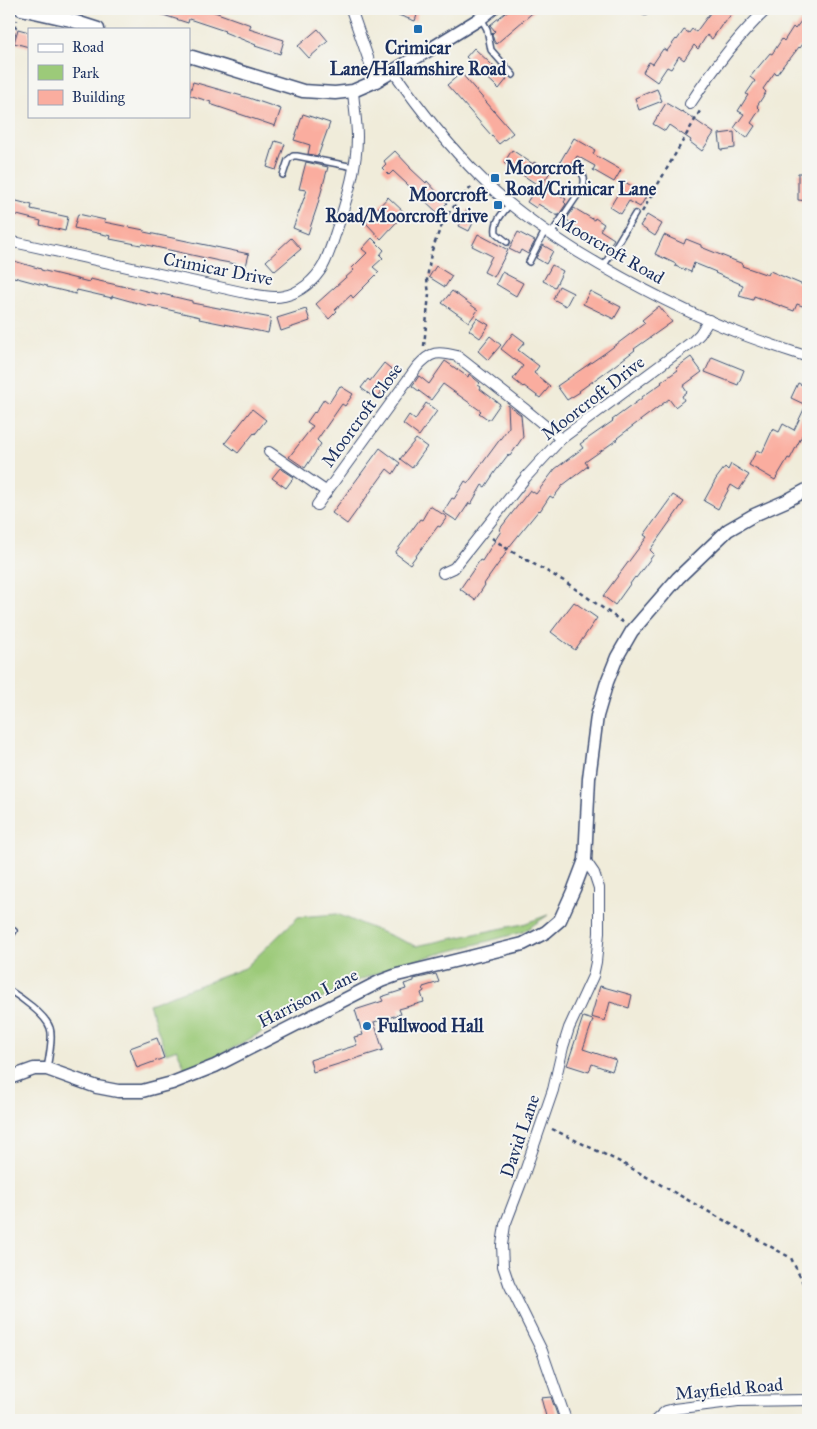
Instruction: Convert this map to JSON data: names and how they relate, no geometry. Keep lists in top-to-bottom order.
{
  "streets": {
    "street": [
      "Moorcroft Road",
      "Crimicar Drive",
      "Moorcroft Drive",
      "Moorcroft Close",
      "Harrison Lane",
      "David Lane",
      "Mayfield Road"
    ]
  },
  "crossings": [
    ["Moorcroft Road", "Moorcroft Drive"],
    ["Harrison Lane", "David Lane"]
  ],
  "places": {
    "transit": ["Crimicar Lane/Hallamshire Road", "Moorcroft Road/Crimicar Lane", "Moorcroft Road/Moorcroft drive"],
    "other": ["Fullwood Hall"]
  },
  "legend": ["Road", "Park", "Building"]
}
